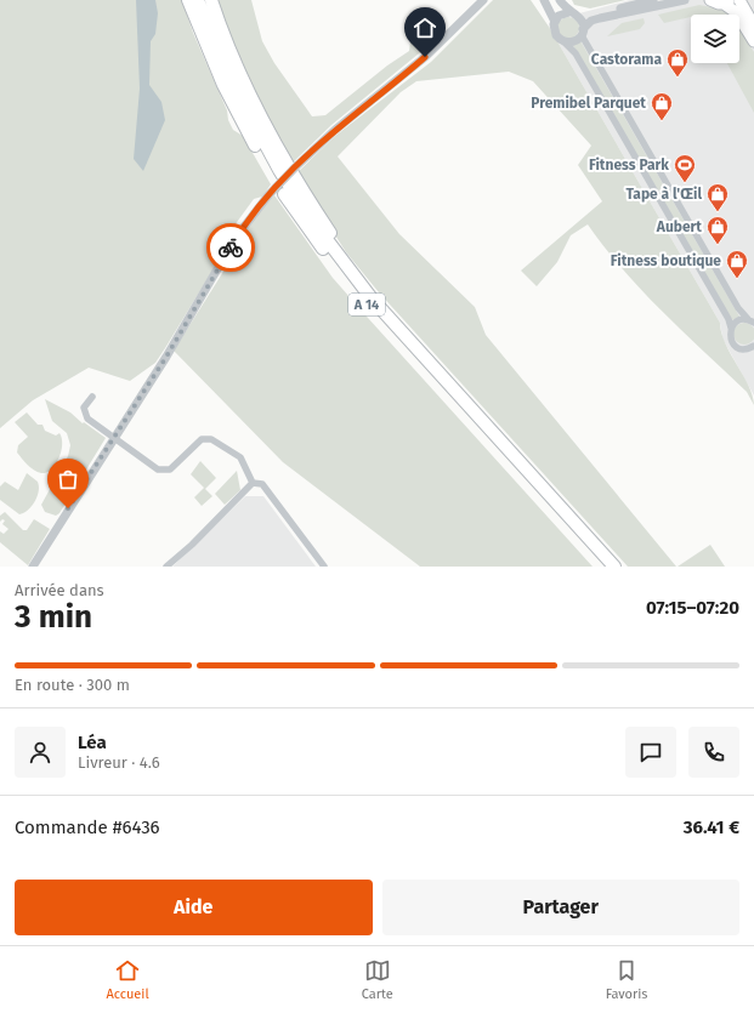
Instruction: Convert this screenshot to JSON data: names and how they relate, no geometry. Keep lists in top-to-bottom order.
{
  "streets": {
    "highway": ["A 14"]
  },
  "places": {
    "shop": [
      "Castorama",
      "Premibel Parquet",
      "Tape à l'Œil",
      "Aubert",
      "Fitness boutique"
    ],
    "sports": ["Fitness Park"]
  },
  "page": {
    "heading": ["3 min", "Arrivée dans", "07:15–07:20"],
    "panel": [
      "Léa",
      "Livreur · 4.6",
      "Commande #6436",
      "36.41 €"
    ],
    "bar": "En route · 300 m",
    "buttons": ["Aide", "Partager"],
    "tabs": ["Accueil", "Carte", "Favoris"]
  }
}
